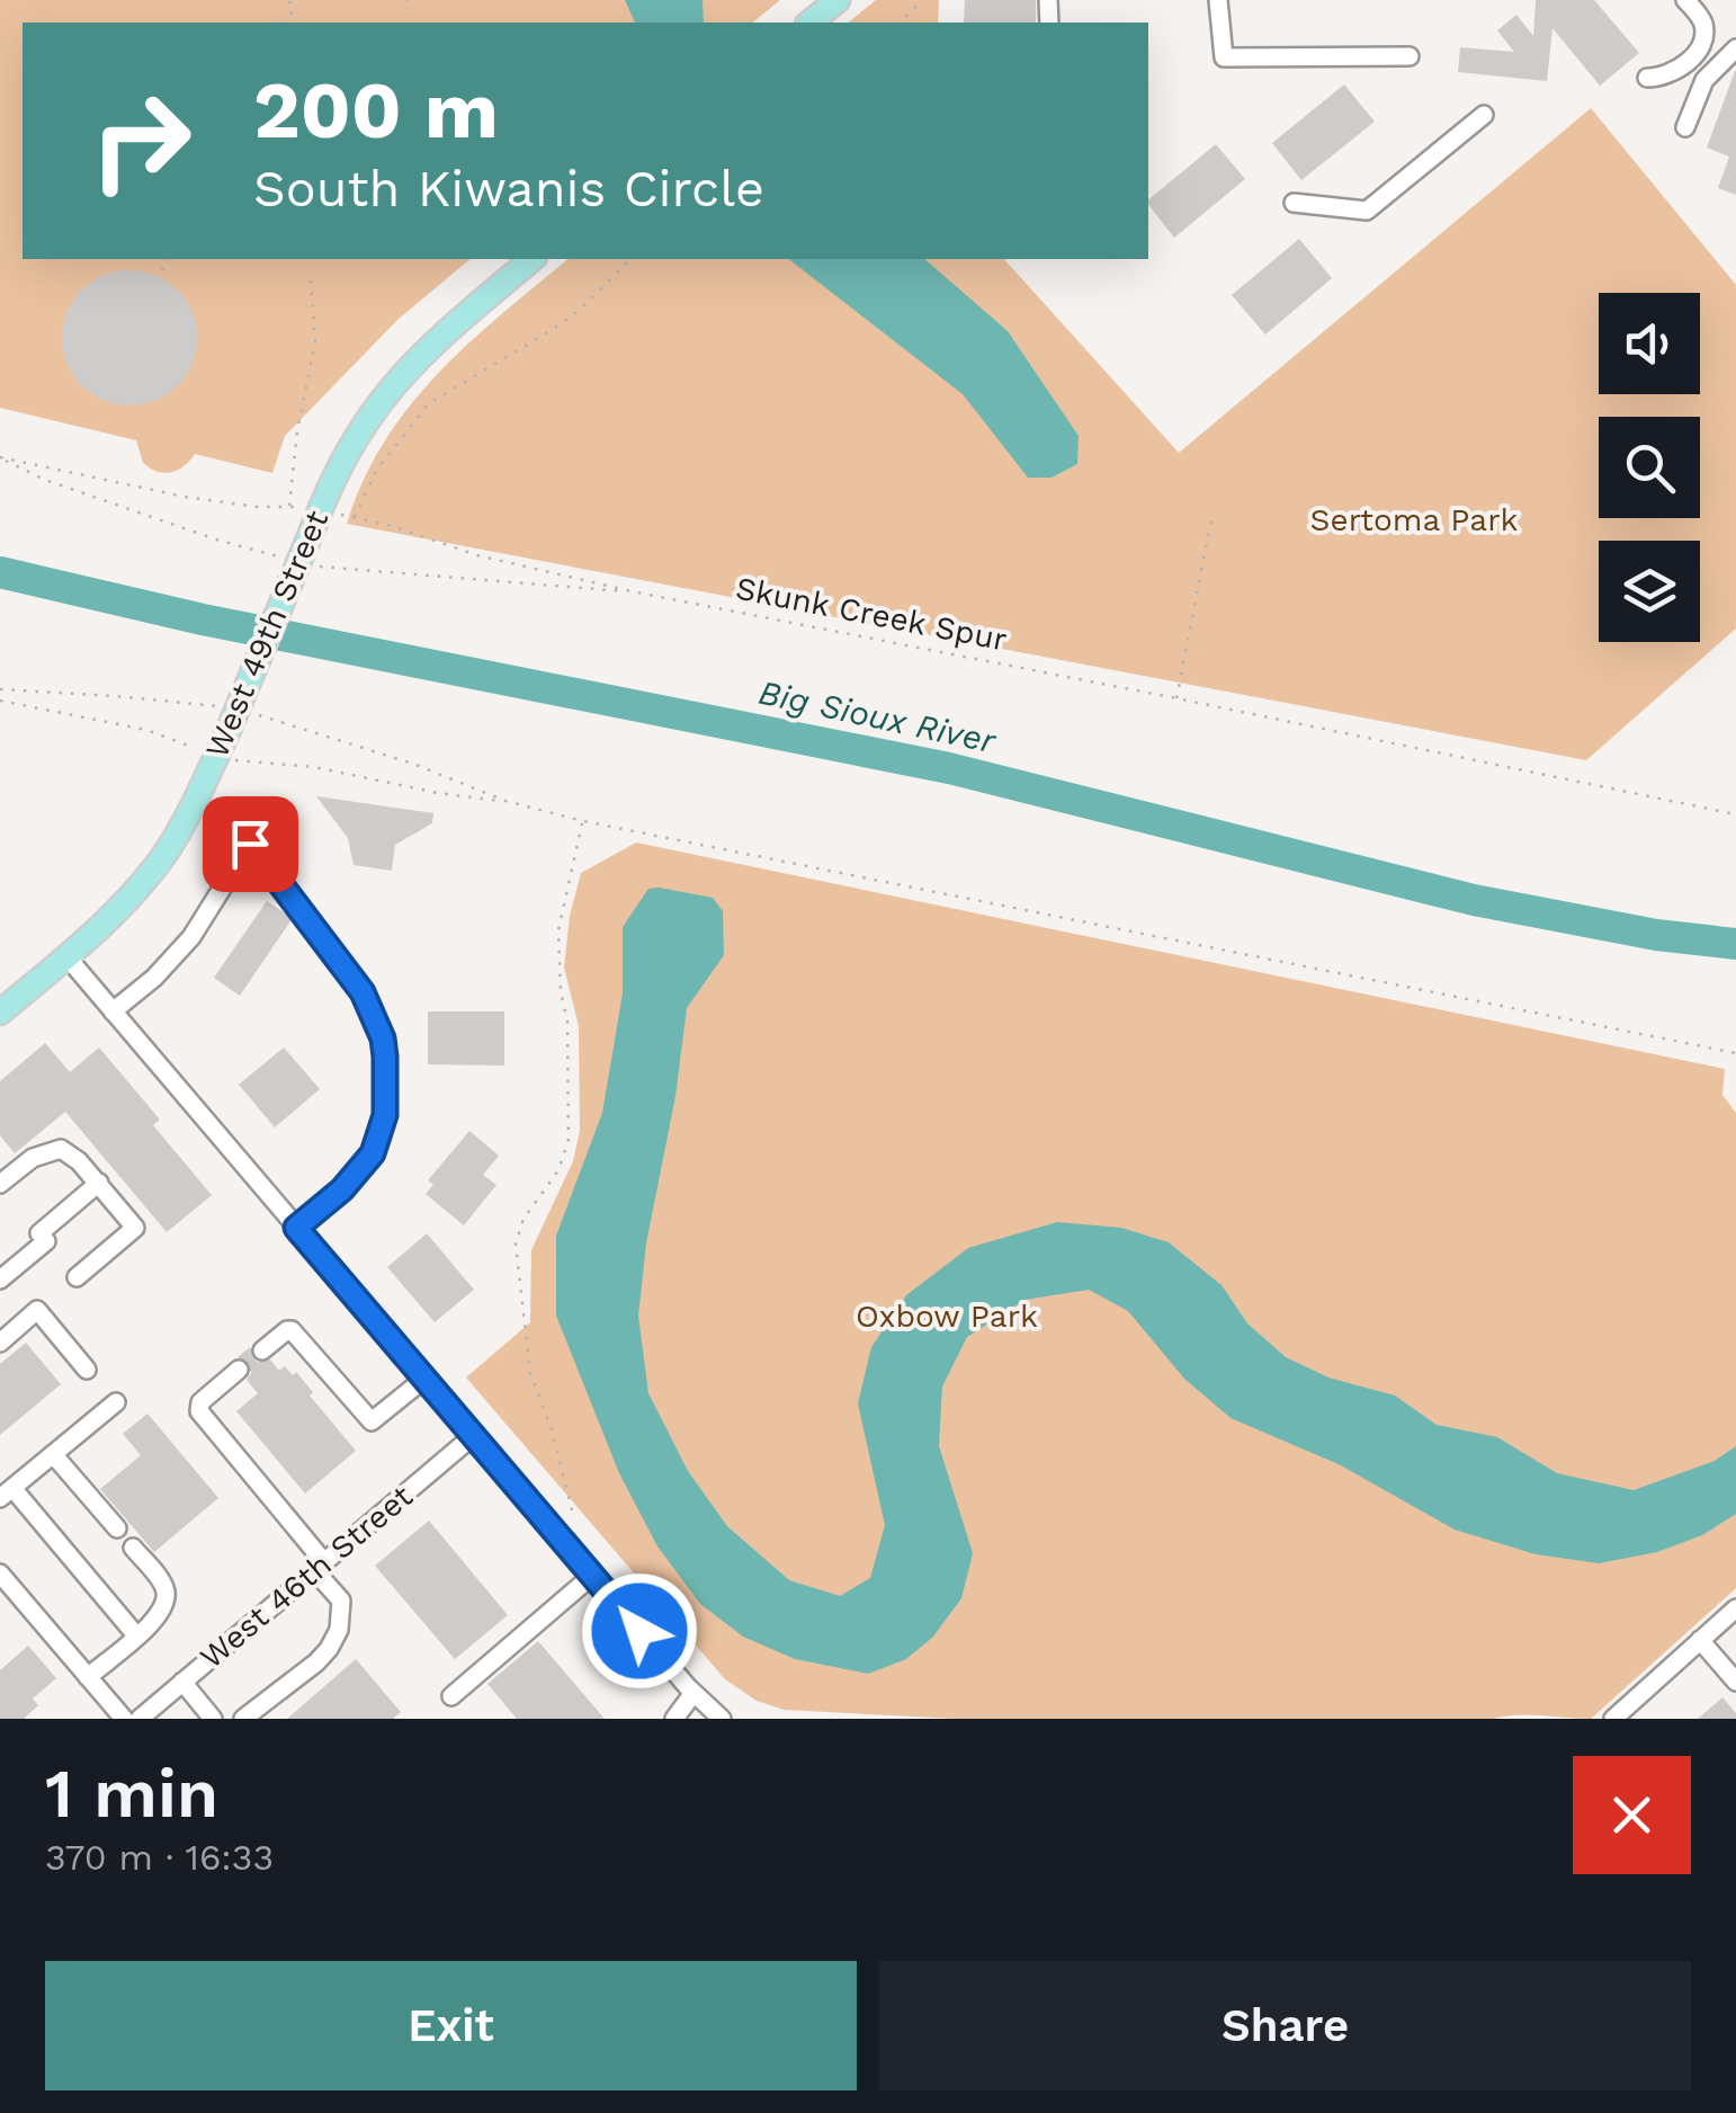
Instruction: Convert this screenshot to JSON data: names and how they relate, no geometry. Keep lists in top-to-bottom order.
{
  "streets": {
    "main road": ["West 49th Street"],
    "street": ["West 46th Street"],
    "path": ["Skunk Creek Spur"]
  },
  "crossings": [
    ["Skunk Creek Spur", "West 49th Street"]
  ],
  "water": ["Big Sioux River"],
  "parks": ["Sertoma Park", "Oxbow Park"],
  "page": {
    "turn": ["200 m", "South Kiwanis Circle"],
    "heading": ["1 min", "370 m · 16:33"],
    "buttons": ["Exit", "Share"]
  }
}
